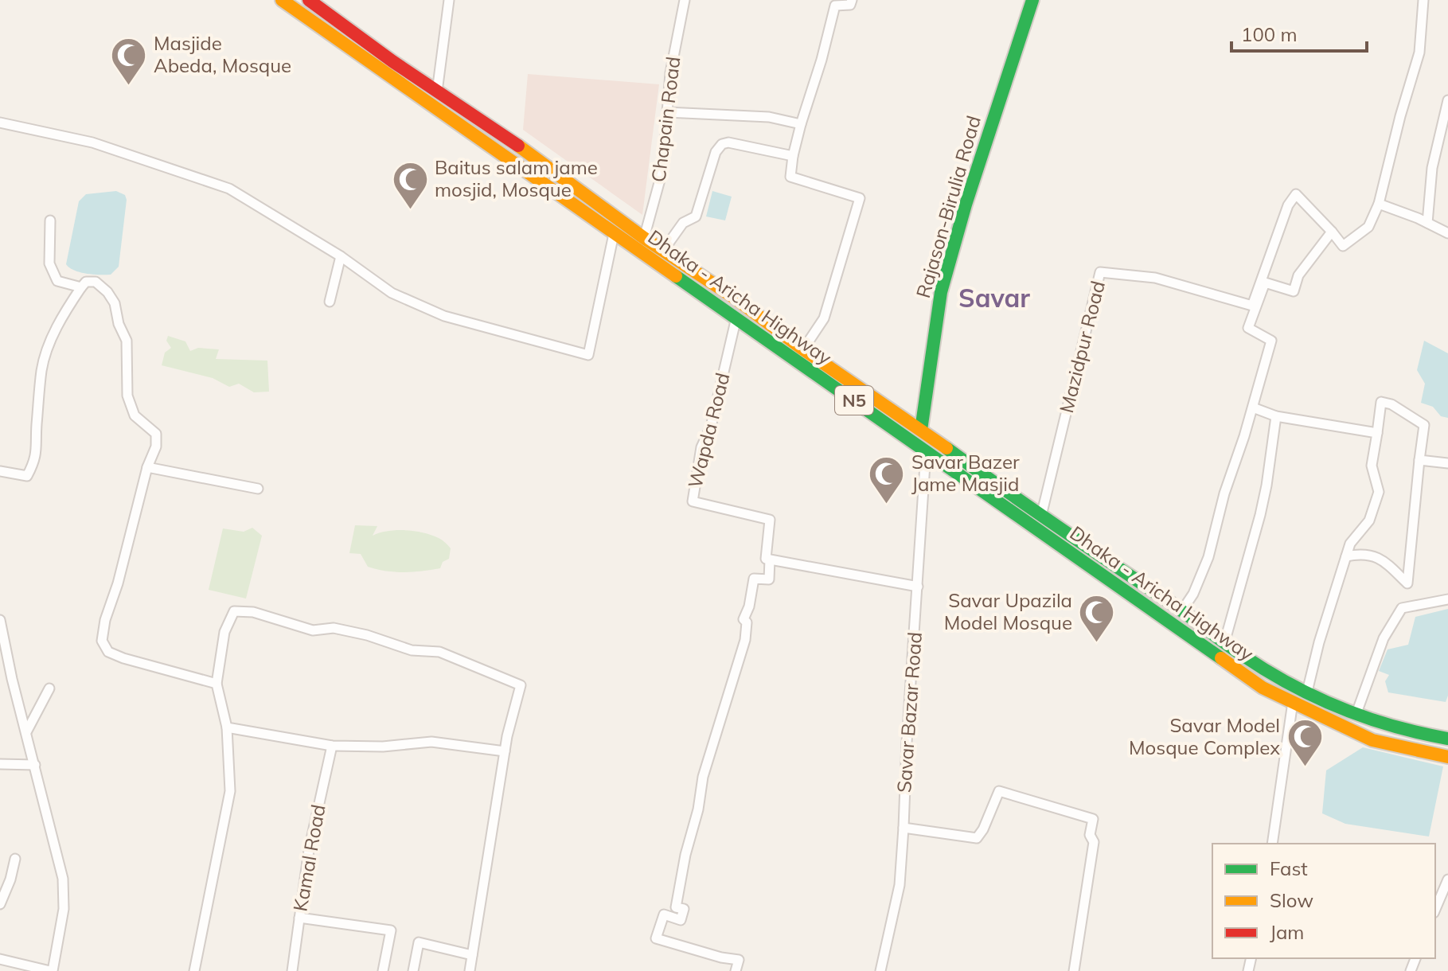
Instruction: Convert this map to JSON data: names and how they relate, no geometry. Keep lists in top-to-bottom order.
{
  "streets": {
    "main road": ["Rajason-Birulia Road", "Dhaka - Aricha Highway", "N5"],
    "street": [
      "Chapain Road",
      "Mazidpur Road",
      "Wapda Road",
      "Savar Bazar Road",
      "Kamal Road"
    ]
  },
  "crossings": [
    ["Chapain Road", "Dhaka - Aricha Highway"],
    ["Rajason-Birulia Road", "Dhaka - Aricha Highway"],
    ["Dhaka - Aricha Highway", "Mazidpur Road"],
    ["Dhaka - Aricha Highway", "Wapda Road"],
    ["Dhaka - Aricha Highway", "Savar Bazar Road"]
  ],
  "districts": ["Savar"],
  "places": {
    "mosque": [
      "Masjide Abeda, Mosque",
      "Baitus salam jame mosjid, Mosque",
      "Savar Bazer Jame Masjid",
      "Savar Upazila Model Mosque",
      "Savar Model Mosque Complex"
    ]
  },
  "legend": ["Fast", "Slow", "Jam"],
  "scale_bar": "100 m"
}
